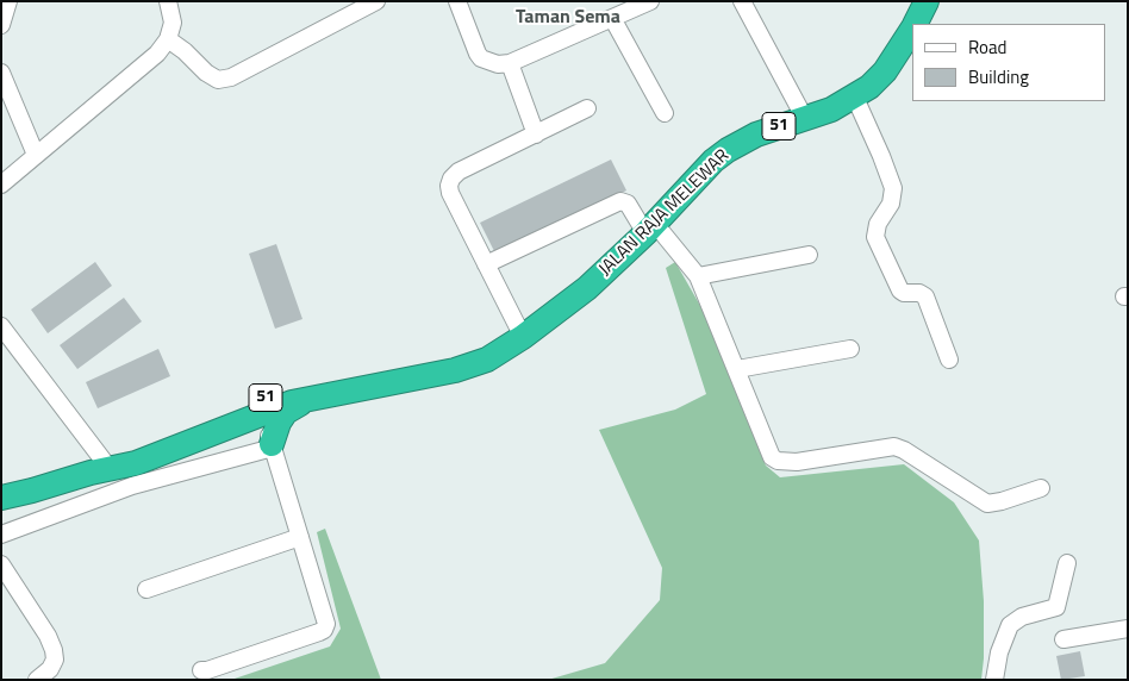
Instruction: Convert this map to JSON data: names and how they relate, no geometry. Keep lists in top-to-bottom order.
{
  "streets": {
    "highway": ["51", "JALAN RAJA MELEWAR"]
  },
  "districts": ["Taman Sema"],
  "legend": ["Road", "Building"]
}
